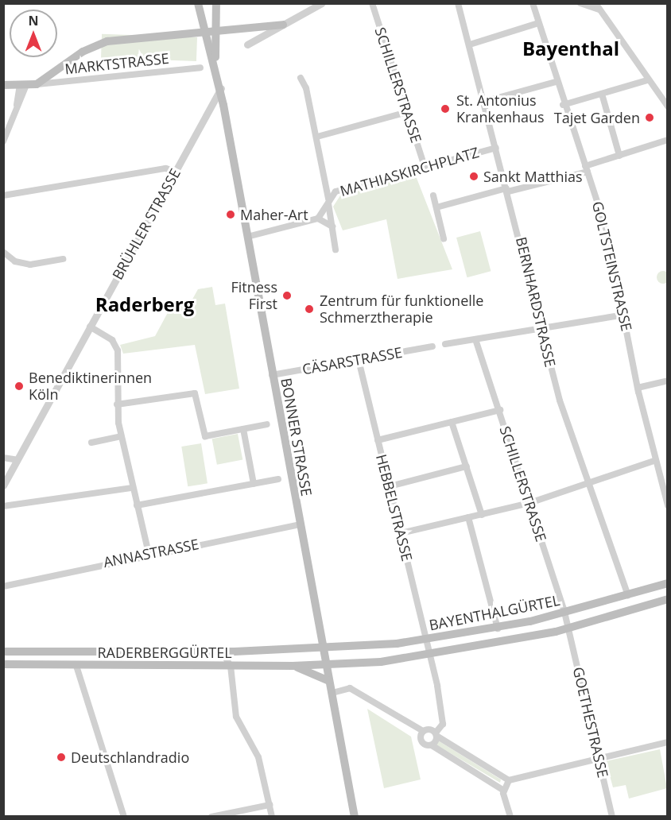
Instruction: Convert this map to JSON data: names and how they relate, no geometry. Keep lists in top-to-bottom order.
{
  "streets": {
    "main road": [
      "MARKTSTRASSE",
      "BONNER STRASSE",
      "BAYENTHALGÜRTEL",
      "RADERBERGGÜRTEL"
    ],
    "street": [
      "SCHILLERSTRASSE",
      "MATHIASKIRCHPLATZ",
      "BRÜHLER STRASSE",
      "GOLTSTEINSTRASSE",
      "BERNHARDSTRASSE",
      "CÄSARSTRASSE",
      "HEBBELSTRASSE",
      "ANNASTRASSE",
      "GOETHESTRASSE"
    ]
  },
  "crossings": [
    ["MARKTSTRASSE", "BONNER STRASSE"],
    ["SCHILLERSTRASSE", "MATHIASKIRCHPLATZ"],
    ["SCHILLERSTRASSE", "BAYENTHALGÜRTEL"],
    ["SCHILLERSTRASSE", "GOETHESTRASSE"],
    ["MATHIASKIRCHPLATZ", "BERNHARDSTRASSE"],
    ["BRÜHLER STRASSE", "BONNER STRASSE"],
    ["BERNHARDSTRASSE", "BAYENTHALGÜRTEL"],
    ["CÄSARSTRASSE", "BONNER STRASSE"],
    ["CÄSARSTRASSE", "HEBBELSTRASSE"],
    ["BONNER STRASSE", "ANNASTRASSE"],
    ["BONNER STRASSE", "BAYENTHALGÜRTEL"],
    ["BONNER STRASSE", "RADERBERGGÜRTEL"],
    ["HEBBELSTRASSE", "BAYENTHALGÜRTEL"],
    ["BAYENTHALGÜRTEL", "RADERBERGGÜRTEL"],
    ["BAYENTHALGÜRTEL", "GOETHESTRASSE"]
  ],
  "districts": ["Bayenthal", "Raderberg"],
  "places": [
    "St. Antonius Krankenhaus",
    "Tajet Garden",
    "Sankt Matthias",
    "Maher-Art",
    "Fitness First",
    "Zentrum für funktionelle Schmerztherapie",
    "Benediktinerinnen Köln",
    "Deutschlandradio"
  ],
  "north": "top"
}
